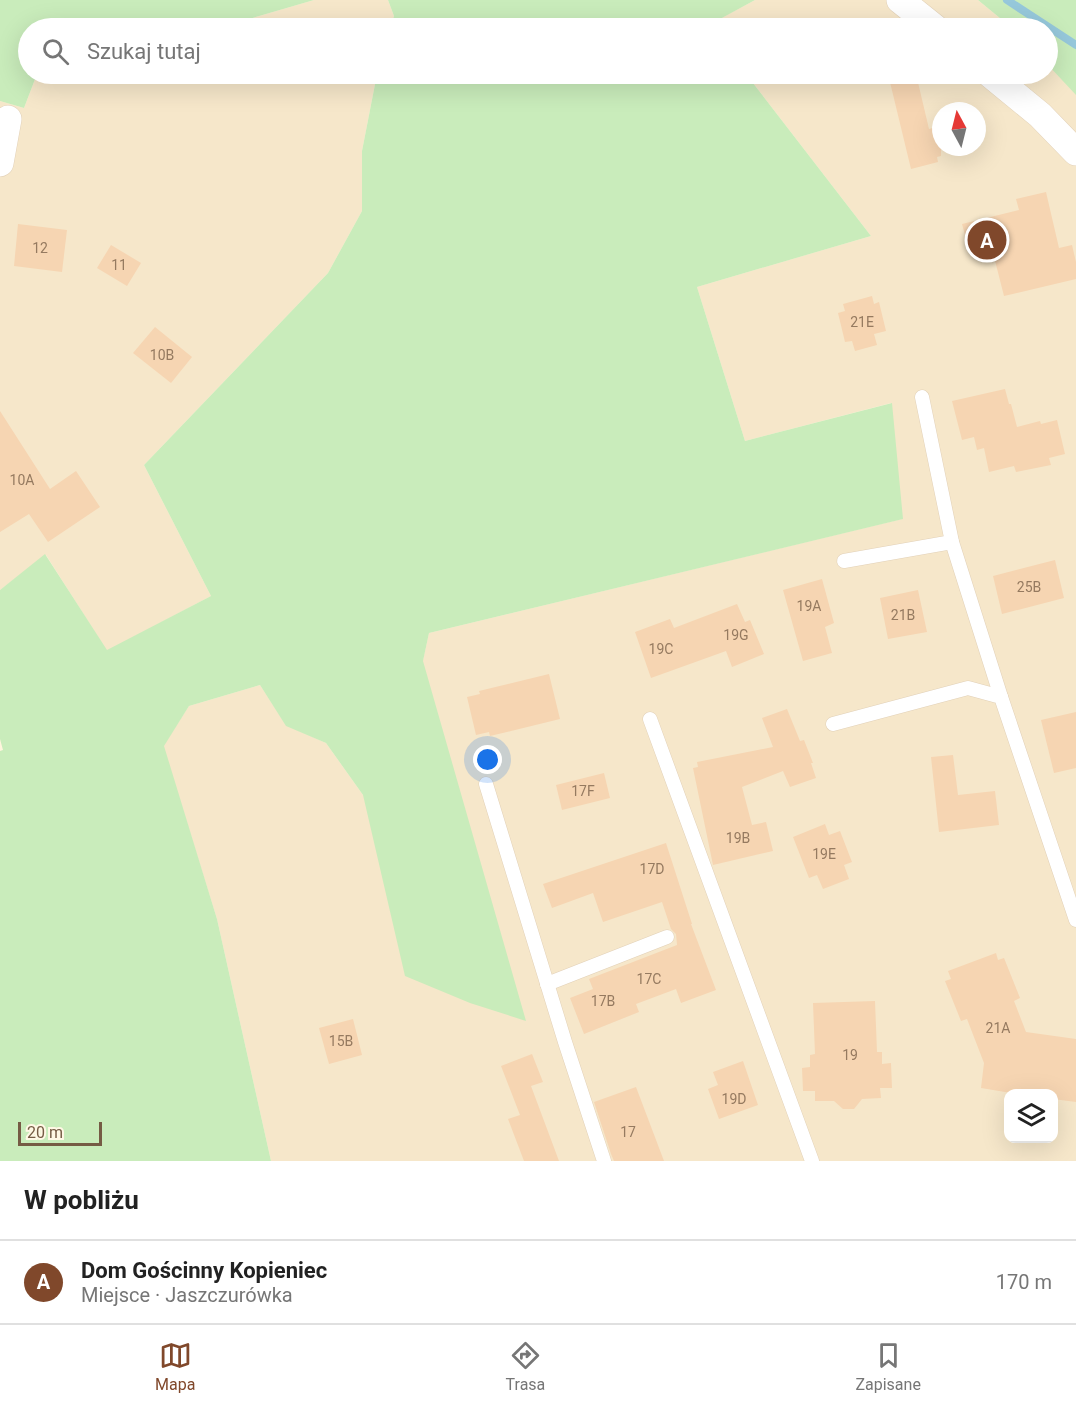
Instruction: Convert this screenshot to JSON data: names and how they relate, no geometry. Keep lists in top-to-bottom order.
{
  "house_numbers": [
    "12",
    "11",
    "21E",
    "10B",
    "10A",
    "25B",
    "19A",
    "21B",
    "19G",
    "19C",
    "17F",
    "19B",
    "19E",
    "17D",
    "17C",
    "17B",
    "21A",
    "15B",
    "19",
    "19D",
    "17"
  ],
  "scale_bar": "20 m",
  "north": "top",
  "page": {
    "search": "Szukaj tutaj",
    "pins": "A",
    "scale": "20 m",
    "heading": "W pobliżu",
    "list": [
      {
        "mark": "A",
        "name": "Dom Gościnny Kopieniec",
        "note": "Miejsce · Jaszczurówka",
        "value": "170 m"
      }
    ],
    "nav": ["Mapa", "Trasa", "Zapisane"]
  }
}
